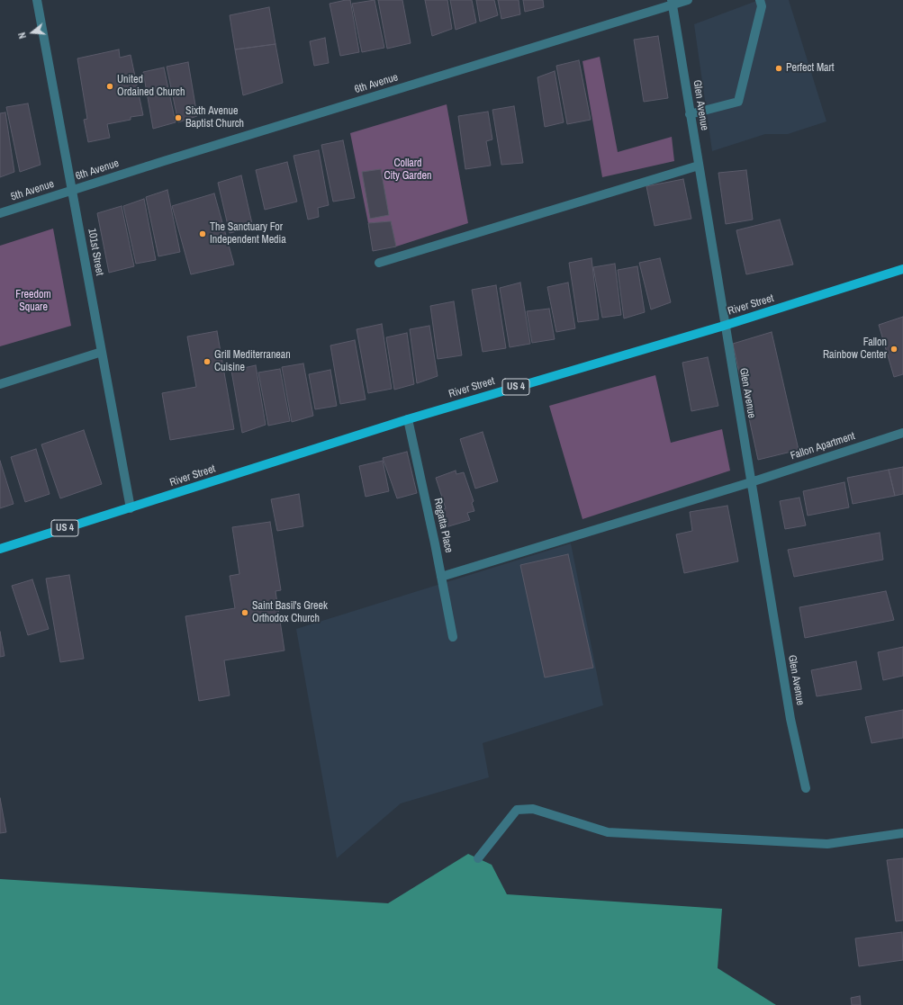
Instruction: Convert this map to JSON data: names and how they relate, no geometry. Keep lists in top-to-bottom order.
{
  "streets": {
    "main road": ["River Street", "US 4"],
    "street": [
      "6th Avenue",
      "Glen Avenue",
      "5th Avenue",
      "101st Street",
      "Fallon Apartment",
      "Regatta Place"
    ]
  },
  "crossings": [
    ["6th Avenue", "Glen Avenue"],
    ["6th Avenue", "5th Avenue"],
    ["6th Avenue", "101st Street"],
    ["Glen Avenue", "River Street"],
    ["Glen Avenue", "Fallon Apartment"],
    ["5th Avenue", "101st Street"],
    ["101st Street", "River Street"],
    ["101st Street", "US 4"],
    ["River Street", "US 4"],
    ["River Street", "Regatta Place"],
    ["Fallon Apartment", "Regatta Place"]
  ],
  "parks": ["Collard City Garden", "Freedom Square"],
  "places": [
    "Perfect Mart",
    "United Ordained Church",
    "Sixth Avenue Baptist Church",
    "The Sanctuary For Independent Media",
    "Fallon Rainbow Center",
    "Grill Mediterranean Cuisine",
    "Saint Basil's Greek Orthodox Church"
  ],
  "north": "left"
}
